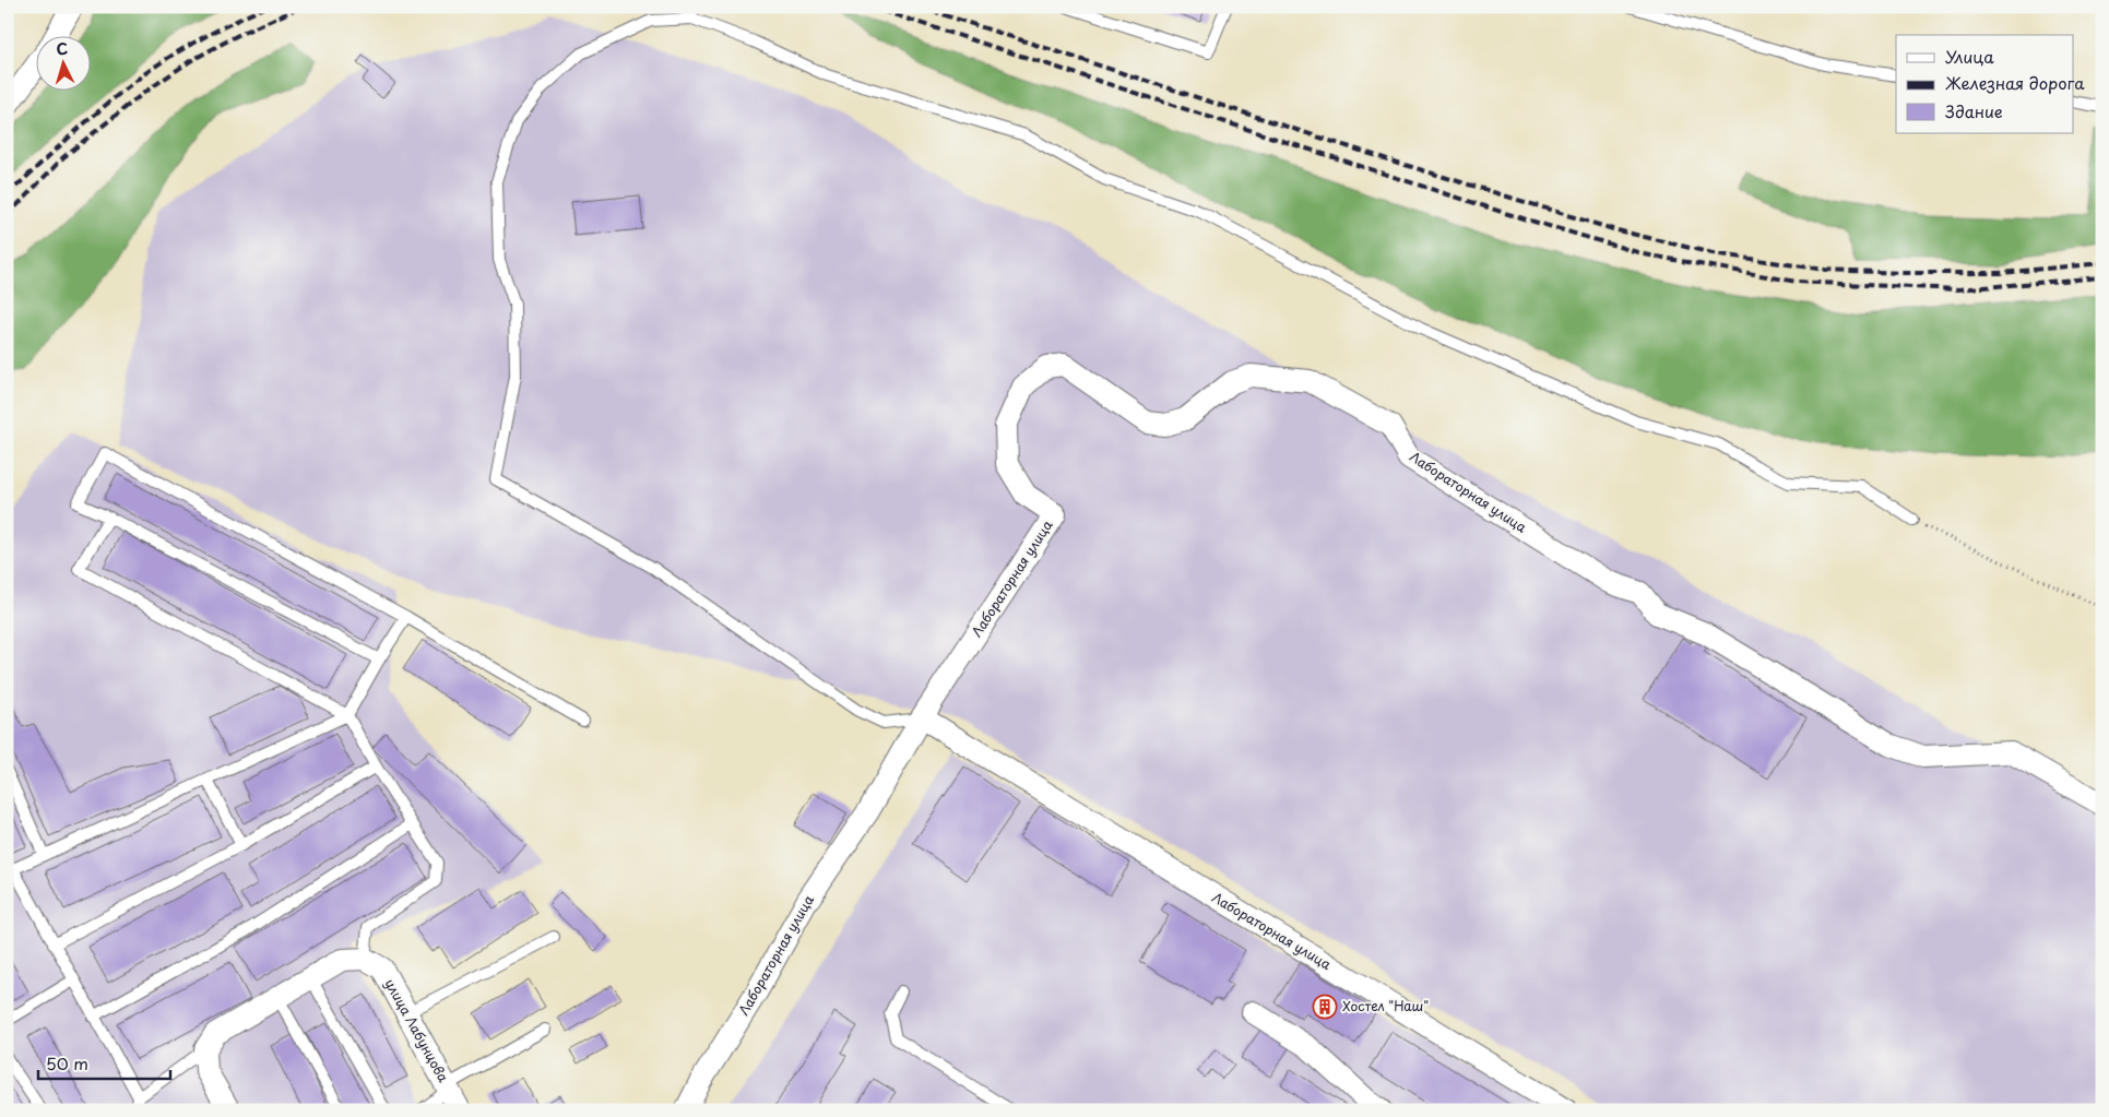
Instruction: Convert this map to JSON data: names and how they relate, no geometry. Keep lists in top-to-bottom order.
{
  "streets": {
    "street": ["Лабораторная улица", "улица Лабунцова"]
  },
  "places": {
    "building": ["Хостел \"Наш\""]
  },
  "legend": ["Улица", "Железная дорога", "Здание"],
  "scale_bar": "50 m",
  "north": "top"
}
